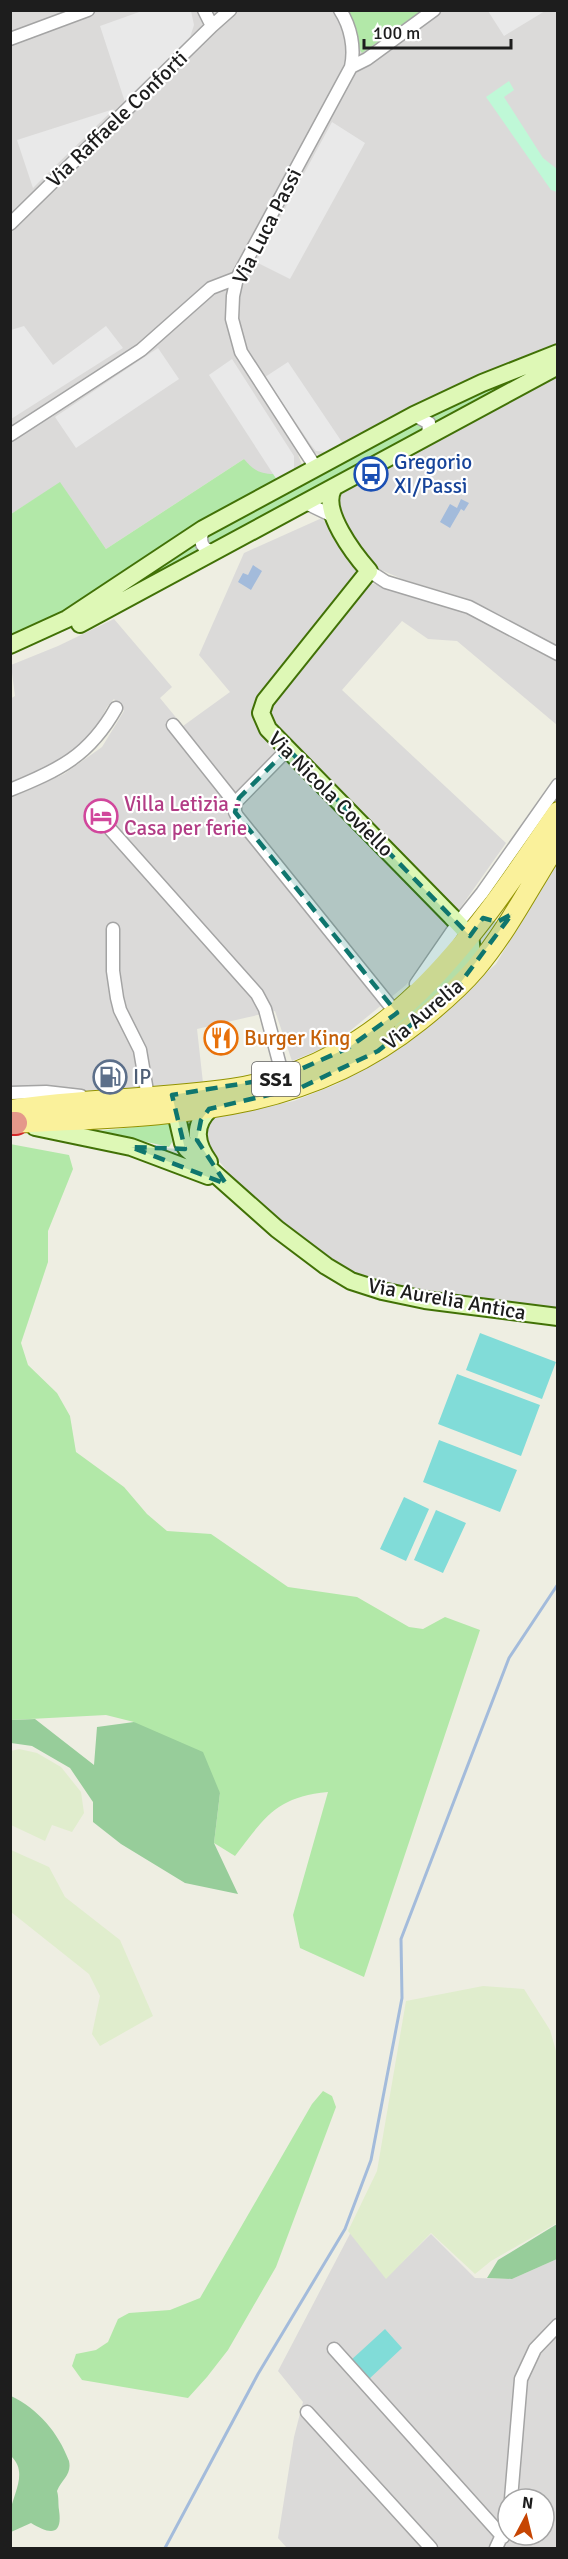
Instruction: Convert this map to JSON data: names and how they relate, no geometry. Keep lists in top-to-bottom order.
{
  "streets": {
    "main road": ["Via Aurelia", "SS1"],
    "street": [
      "Via Raffaele Conforti",
      "Via Luca Passi",
      "Via Nicola Coviello",
      "Via Aurelia Antica"
    ]
  },
  "crossings": [
    ["Via Nicola Coviello", "Via Aurelia"]
  ],
  "places": {
    "bus stop": ["Gregorio XI/Passi"],
    "hotel": ["Villa Letizia - Casa per ferie"],
    "restaurant": ["Burger King"],
    "fuel station": ["IP"]
  },
  "scale_bar": "100 m",
  "north": "top"
}
